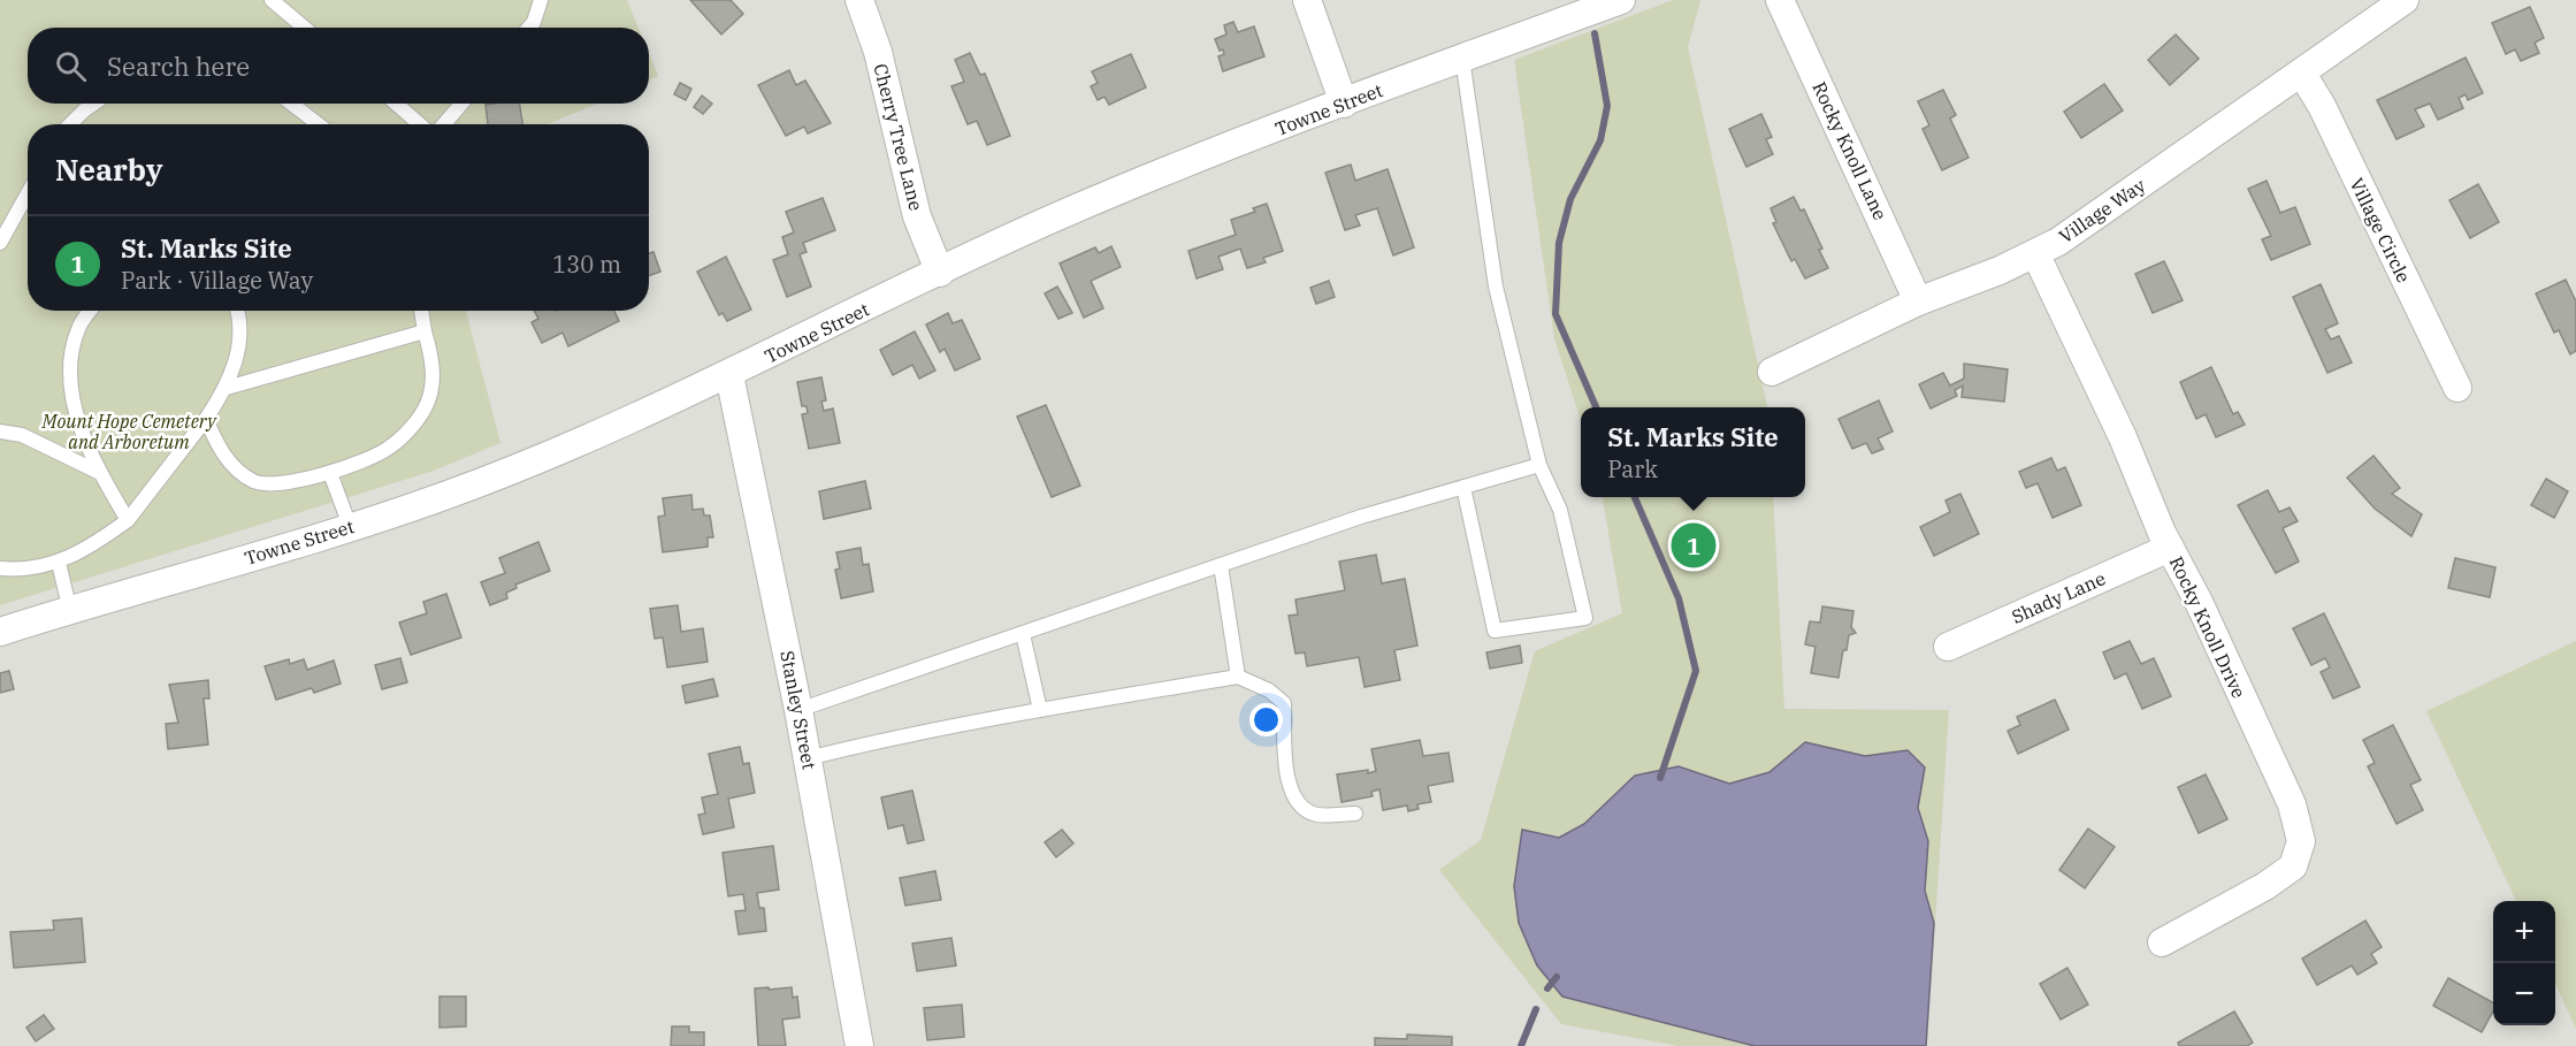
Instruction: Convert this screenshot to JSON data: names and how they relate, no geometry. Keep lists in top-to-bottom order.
{
  "streets": {
    "street": [
      "Towne Street",
      "Cherry Tree Lane",
      "Rocky Knoll Lane",
      "Village Way",
      "Village Circle",
      "Shady Lane",
      "Rocky Knoll Drive",
      "Stanley Street"
    ]
  },
  "crossings": [
    ["Towne Street", "Cherry Tree Lane"],
    ["Towne Street", "Stanley Street"],
    ["Rocky Knoll Lane", "Village Way"],
    ["Village Way", "Village Circle"],
    ["Village Way", "Rocky Knoll Drive"],
    ["Shady Lane", "Rocky Knoll Drive"]
  ],
  "parks": ["Mount Hope Cemetery and Arboretum"],
  "page": {
    "search": "Search here",
    "heading": "Nearby",
    "list": [
      {
        "mark": "1",
        "name": "St. Marks Site",
        "note": "Park · Village Way",
        "value": "130 m"
      }
    ],
    "popup": ["St. Marks Site", "Park"],
    "pins": "1",
    "map_buttons": ["+", "−"]
  }
}
